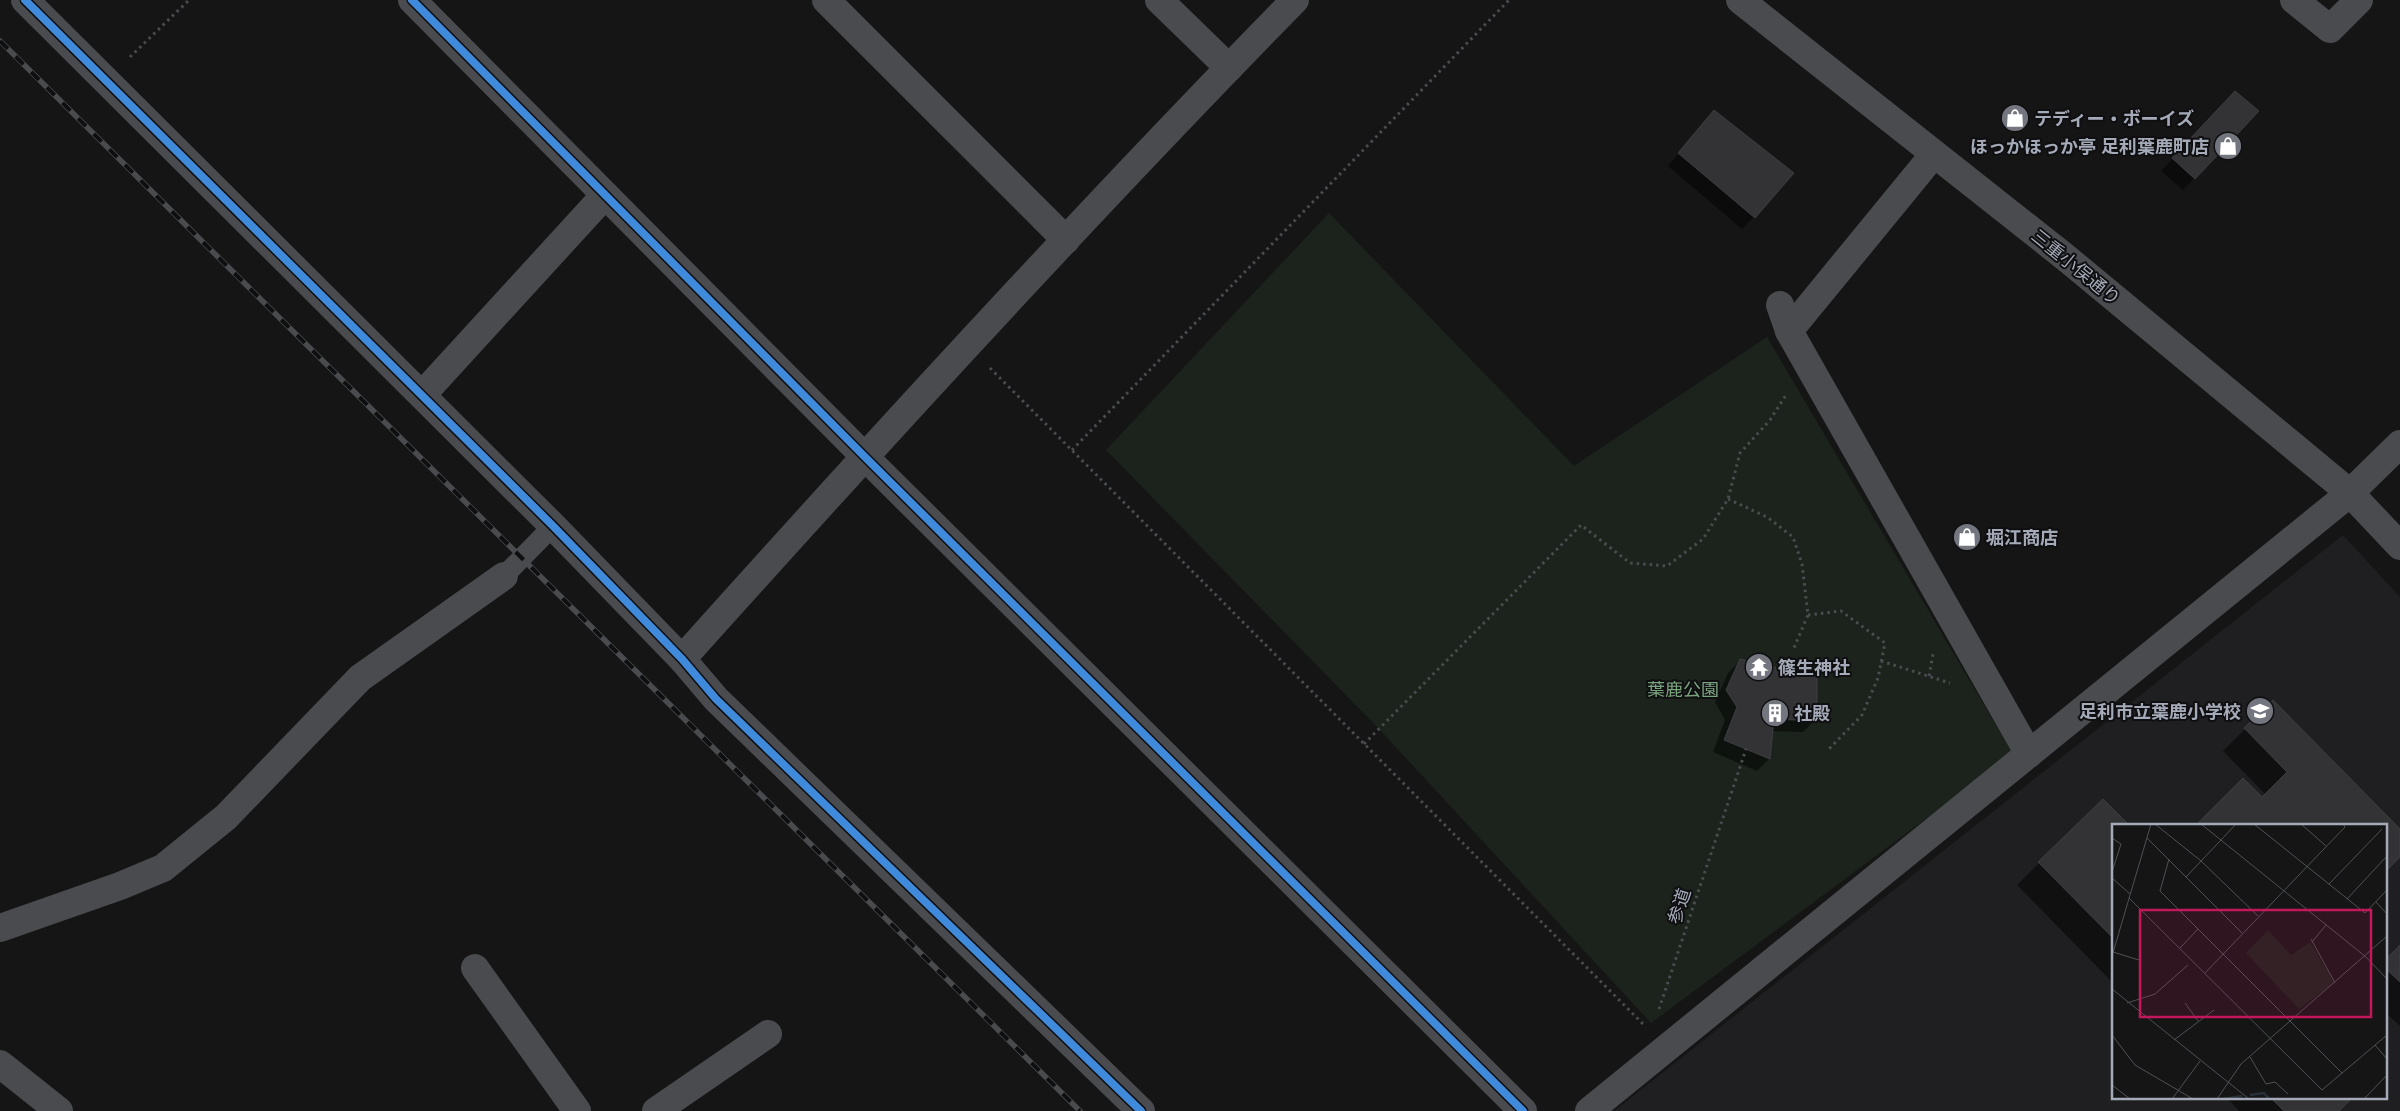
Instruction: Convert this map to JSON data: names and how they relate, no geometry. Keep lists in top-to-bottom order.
{
  "streets": {
    "street": ["三重小俣通り"],
    "path": ["参道"]
  },
  "parks": ["葉鹿公園"],
  "places": {
    "shop": ["テディー・ボーイズ", "ほっかほっか亭 足利葉鹿町店", "堀江商店"],
    "temple": ["篠生神社"],
    "school or university": ["足利市立葉鹿小学校"],
    "building": ["社殿"]
  }
}
